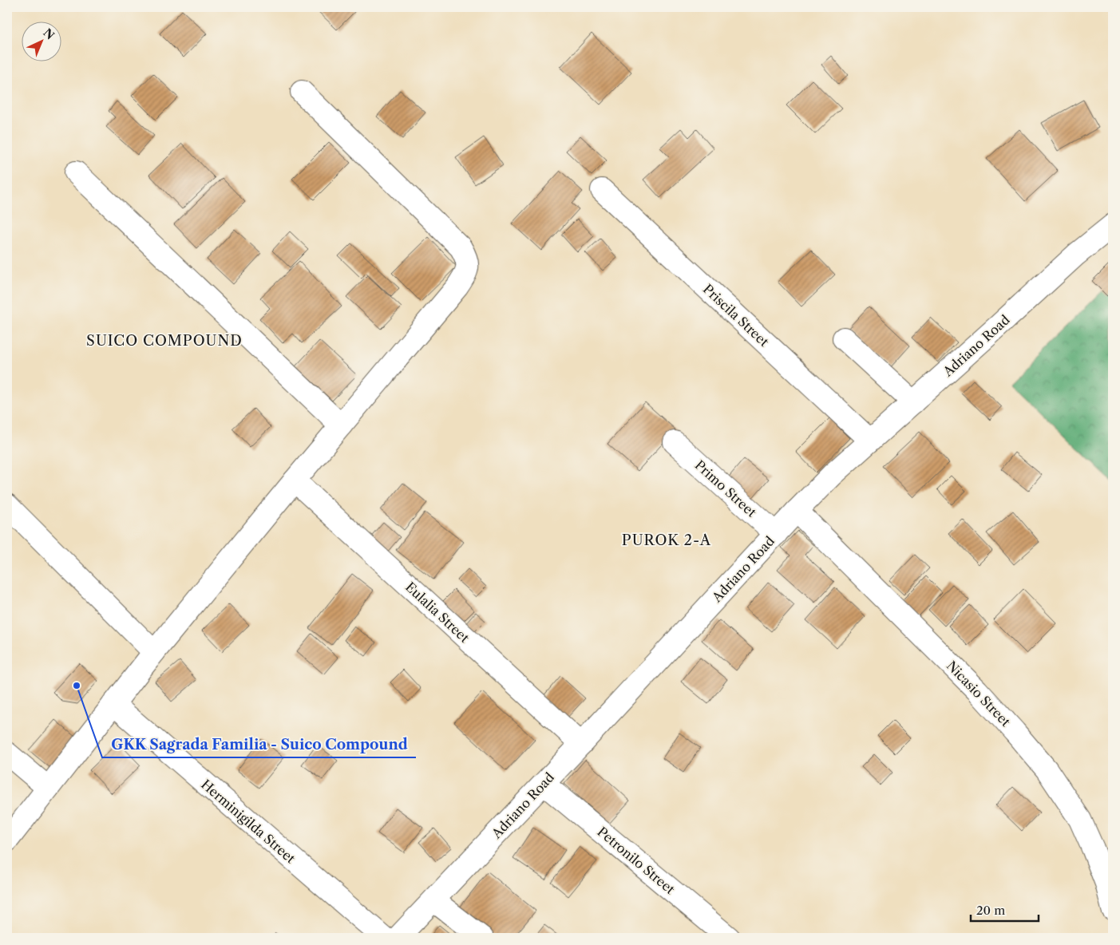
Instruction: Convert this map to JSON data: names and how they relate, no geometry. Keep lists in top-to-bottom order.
{
  "streets": {
    "street": [
      "Priscila Street",
      "Adriano Road",
      "Primo Street",
      "Eulalia Street",
      "Nicasio Street",
      "Herminigilda Street",
      "Petronilo Street"
    ]
  },
  "crossings": [
    ["Priscila Street", "Adriano Road"],
    ["Adriano Road", "Primo Street"],
    ["Adriano Road", "Eulalia Street"],
    ["Adriano Road", "Nicasio Street"],
    ["Adriano Road", "Petronilo Street"]
  ],
  "districts": ["SUICO COMPOUND", "PUROK 2-A"],
  "places": ["GKK Sagrada Familia - Suico Compound"],
  "scale_bar": "20 m",
  "north": "top right"
}
